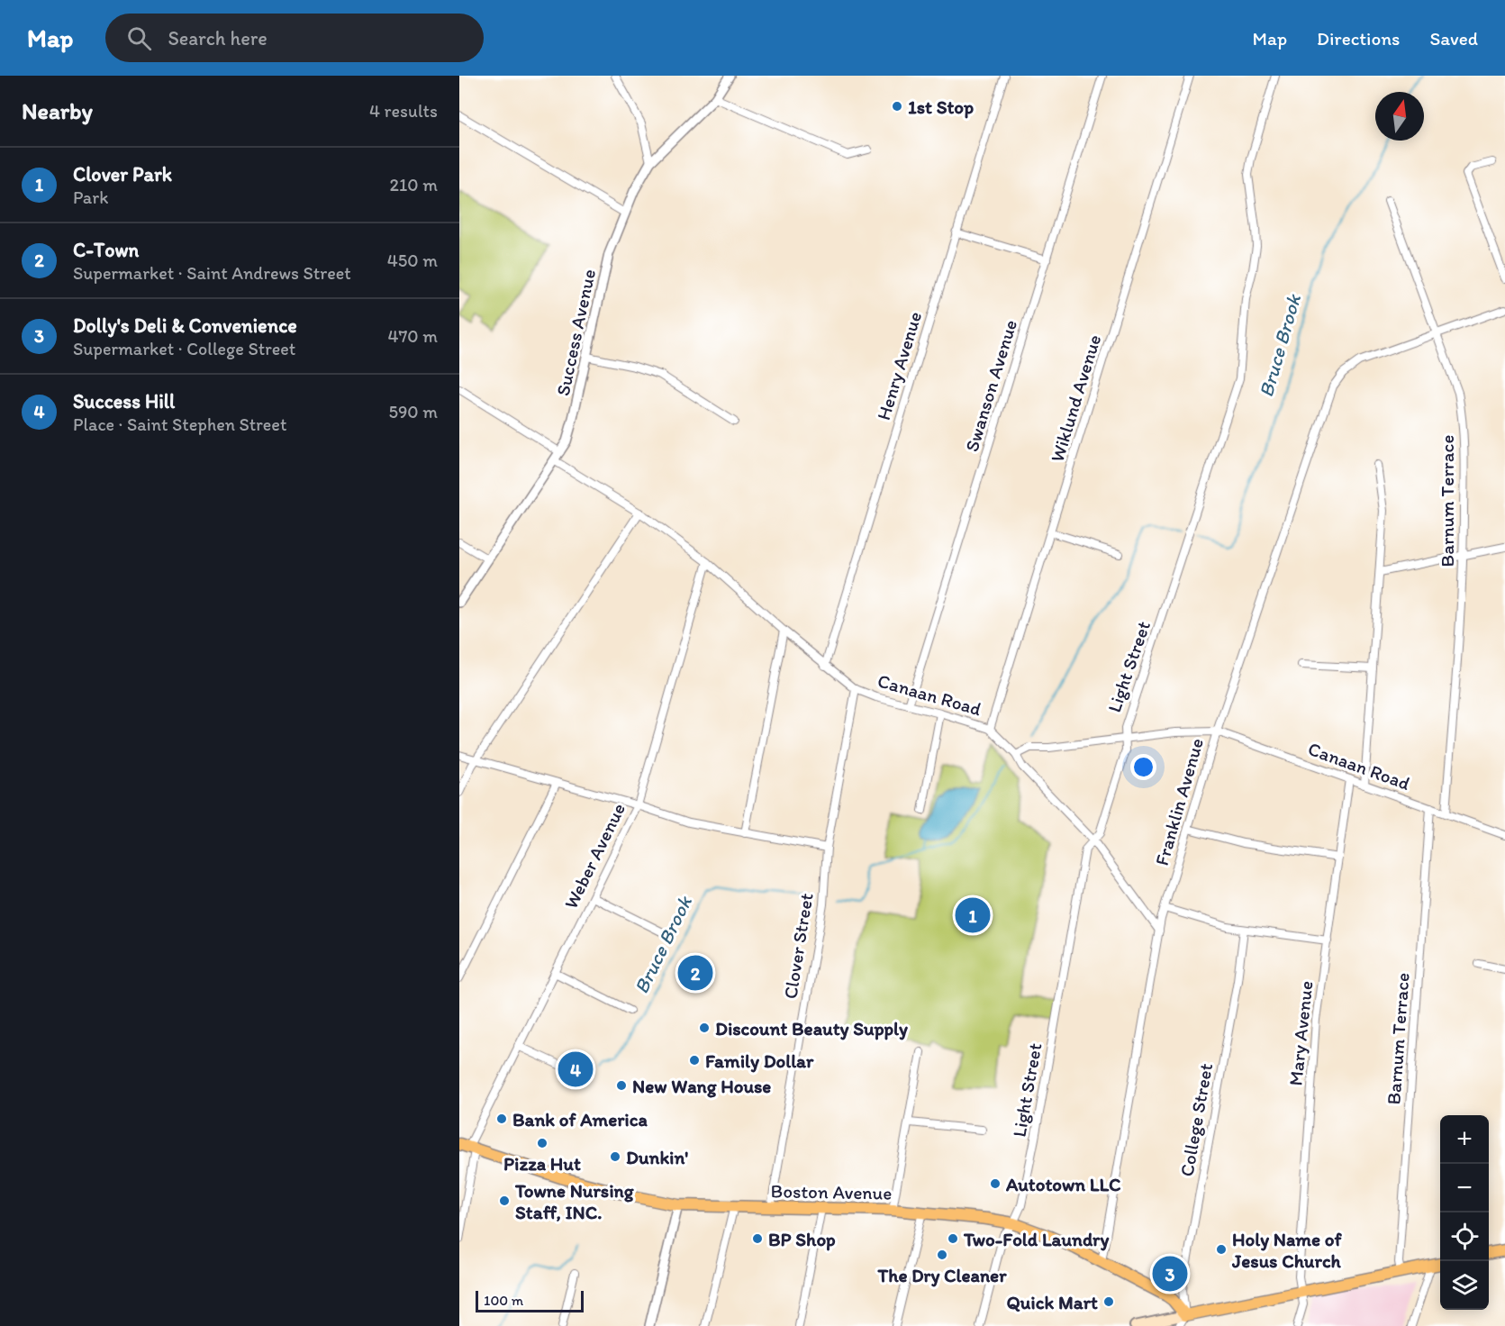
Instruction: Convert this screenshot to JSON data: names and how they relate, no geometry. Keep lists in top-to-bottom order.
{
  "streets": {
    "main road": ["Boston Avenue"],
    "street": [
      "Success Avenue",
      "Henry Avenue",
      "Swanson Avenue",
      "Wiklund Avenue",
      "Barnum Terrace",
      "Light Street",
      "Canaan Road",
      "Franklin Avenue",
      "Weber Avenue",
      "Clover Street",
      "Mary Avenue",
      "College Street"
    ]
  },
  "crossings": [
    ["Success Avenue", "Canaan Road"],
    ["Henry Avenue", "Canaan Road"],
    ["Swanson Avenue", "Canaan Road"],
    ["Wiklund Avenue", "Canaan Road"],
    ["Barnum Terrace", "Canaan Road"],
    ["Barnum Terrace", "Franklin Avenue"],
    ["Light Street", "Canaan Road"],
    ["Light Street", "Boston Avenue"],
    ["Canaan Road", "Franklin Avenue"],
    ["Canaan Road", "Weber Avenue"],
    ["Canaan Road", "Clover Street"],
    ["Canaan Road", "Mary Avenue"],
    ["Franklin Avenue", "Boston Avenue"],
    ["Weber Avenue", "Boston Avenue"],
    ["Clover Street", "Boston Avenue"],
    ["College Street", "Boston Avenue"]
  ],
  "water": ["Bruce Brook"],
  "places": [
    "1st Stop",
    "Discount Beauty Supply",
    "Family Dollar",
    "New Wang House",
    "Bank of America",
    "Pizza Hut",
    "Dunkin'",
    "Autotown LLC",
    "Towne Nursing Staff, INC.",
    "BP Shop",
    "Two-Fold Laundry",
    "Holy Name of Jesus Church",
    "The Dry Cleaner",
    "Quick Mart"
  ],
  "scale_bar": "100 m",
  "north": "top",
  "page": {
    "header": "Map",
    "search": "Search here",
    "nav": ["Map", "Directions", "Saved"],
    "heading": ["Nearby", "4 results"],
    "list": [
      {
        "mark": "1",
        "name": "Clover Park",
        "note": "Park",
        "value": "210 m"
      },
      {
        "mark": "2",
        "name": "C-Town",
        "note": "Supermarket · Saint Andrews Street",
        "value": "450 m"
      },
      {
        "mark": "3",
        "name": "Dolly's Deli & Convenience",
        "note": "Supermarket · College Street",
        "value": "470 m"
      },
      {
        "mark": "4",
        "name": "Success Hill",
        "note": "Place · Saint Stephen Street",
        "value": "590 m"
      }
    ],
    "pins": [
      "1",
      "2",
      "4",
      "3"
    ],
    "map_buttons": ["+", "−"],
    "scale": "100 m"
  }
}
